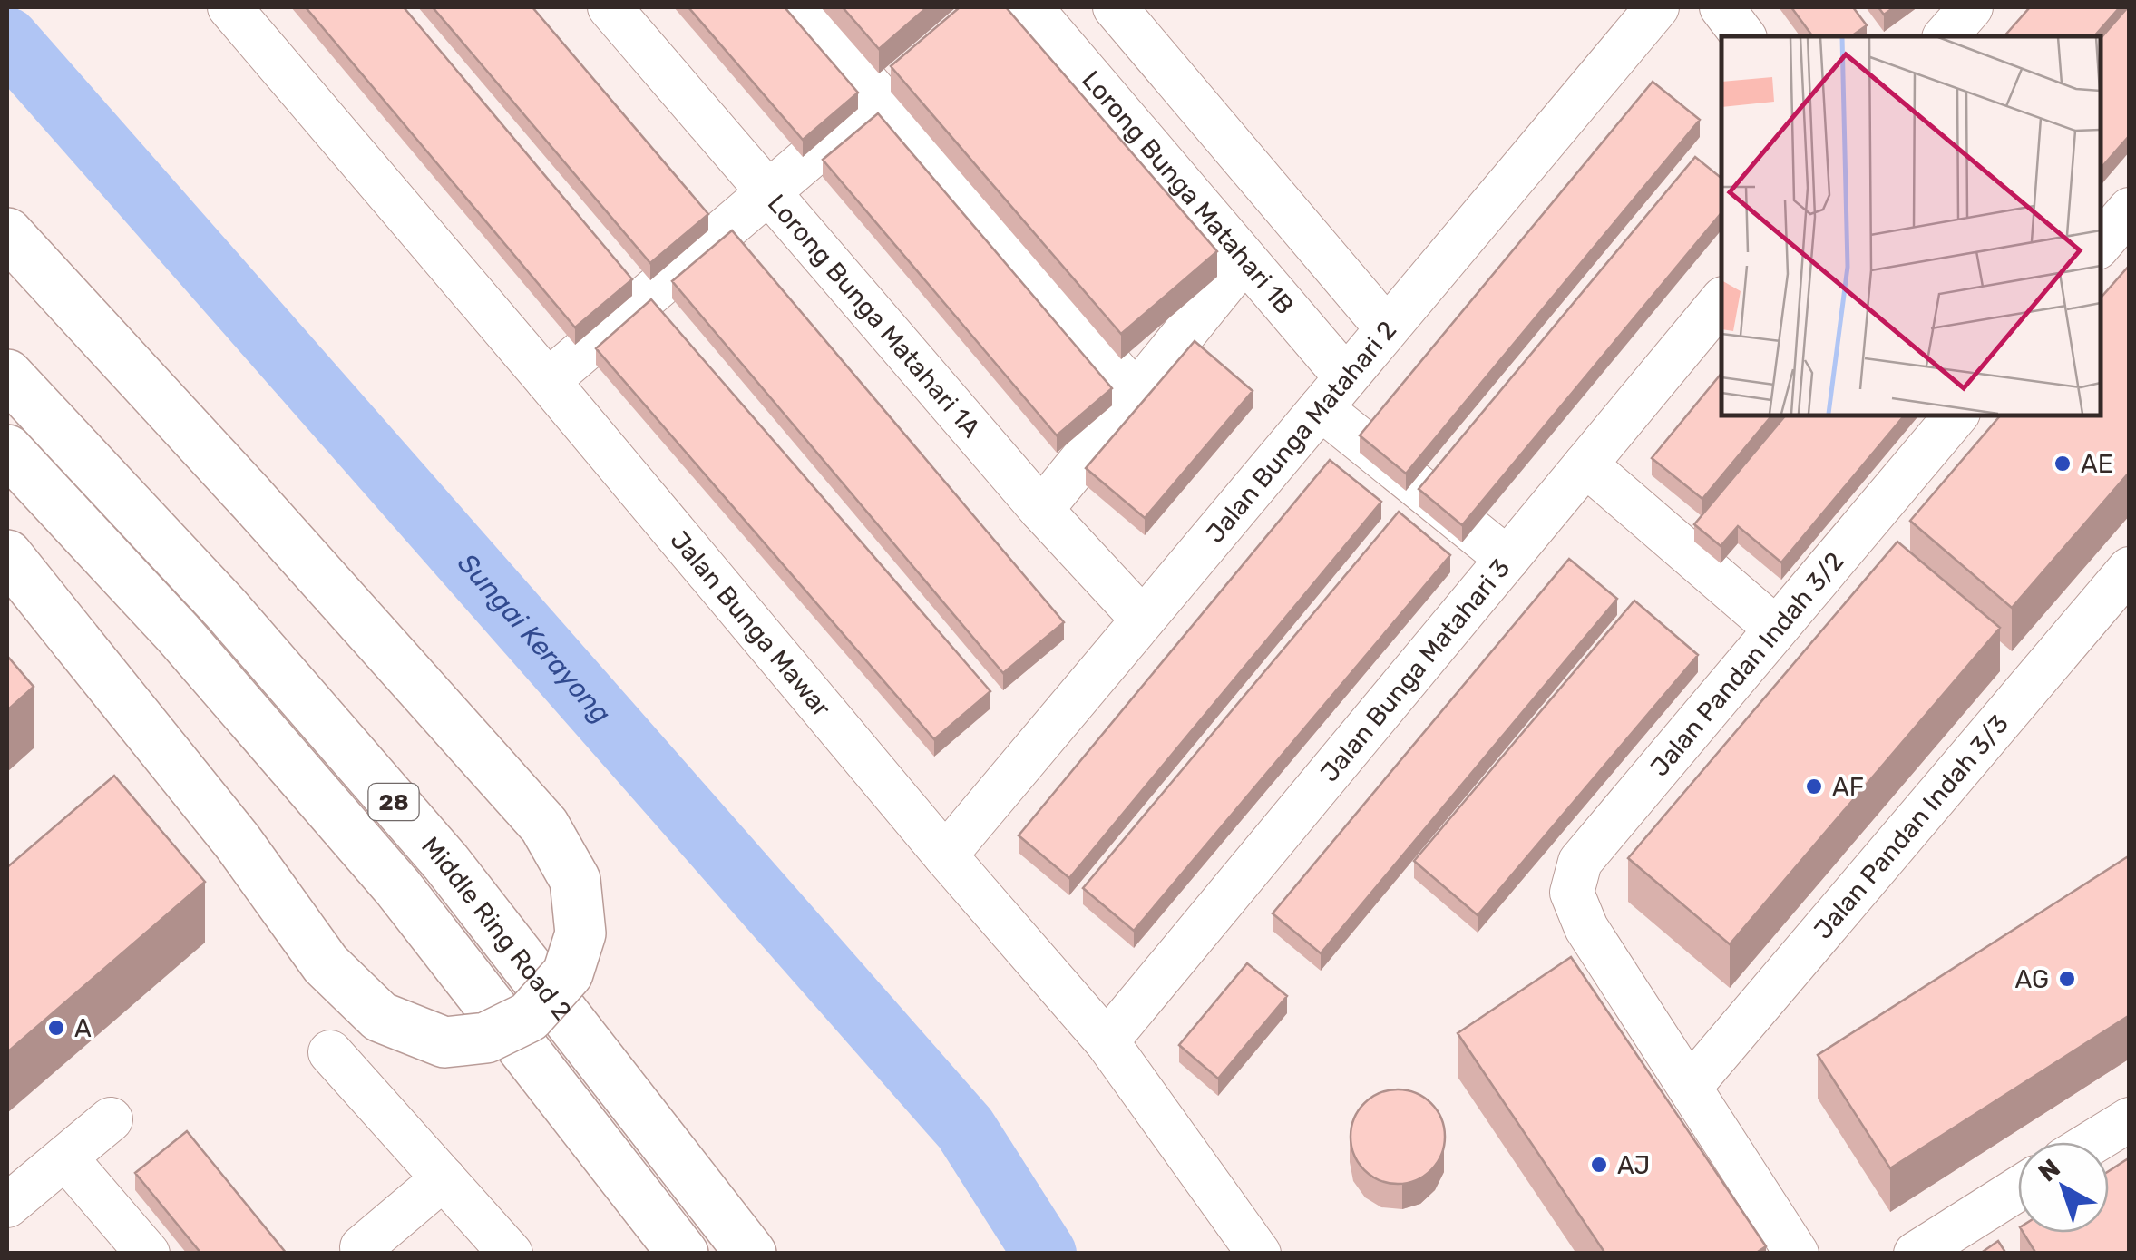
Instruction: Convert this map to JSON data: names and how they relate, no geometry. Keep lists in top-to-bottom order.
{
  "streets": {
    "highway": ["28", "Middle Ring Road 2"],
    "street": [
      "Lorong Bunga Matahari 1B",
      "Lorong Bunga Matahari 1A",
      "Jalan Bunga Matahari 2",
      "Jalan Bunga Mawar",
      "Jalan Pandan Indah 3/2",
      "Jalan Bunga Matahari 3",
      "Jalan Pandan Indah 3/3"
    ]
  },
  "crossings": [
    ["Lorong Bunga Matahari 1B", "Jalan Bunga Matahari 2"],
    ["Lorong Bunga Matahari 1B", "Jalan Bunga Matahari 3"],
    ["Lorong Bunga Matahari 1A", "Jalan Bunga Matahari 2"],
    ["Jalan Bunga Matahari 2", "Jalan Bunga Mawar"],
    ["Jalan Bunga Mawar", "Jalan Bunga Matahari 3"],
    ["Jalan Pandan Indah 3/2", "Jalan Pandan Indah 3/3"]
  ],
  "water": ["Sungai Kerayong"],
  "places": [
    "AE",
    "AF",
    "AG",
    "A",
    "AJ"
  ],
  "north": "top left"
}
